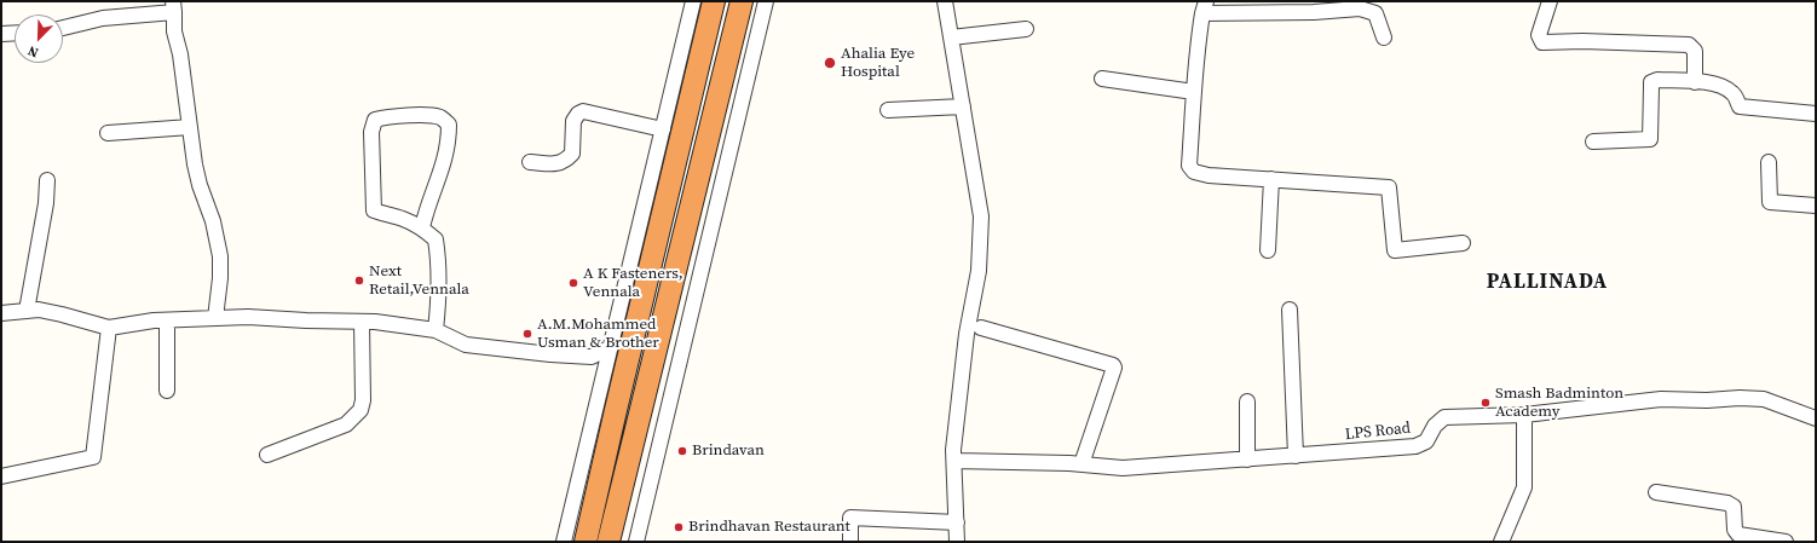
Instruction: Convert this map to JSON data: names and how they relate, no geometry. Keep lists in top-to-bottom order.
{
  "streets": {
    "street": ["LPS Road"]
  },
  "districts": ["PALLINADA"],
  "places": [
    "Ahalia Eye Hospital",
    "Next Retail,Vennala",
    "A K Fasteners, Vennala",
    "A.M.Mohammed Usman & Brother",
    "Smash Badminton Academy",
    "Brindavan",
    "Brindhavan Restaurant"
  ],
  "north": "bottom left"
}
